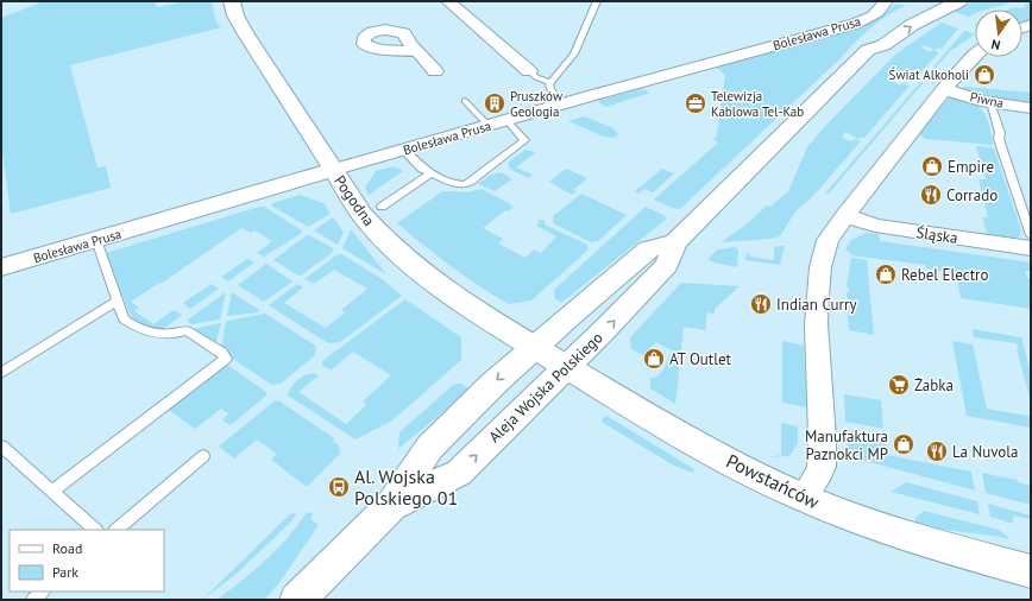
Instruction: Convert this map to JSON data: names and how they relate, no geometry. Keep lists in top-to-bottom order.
{
  "streets": {
    "main road": [
      "Bolesława Prusa",
      "Pogodna",
      "Aleja Wojska Polskiego",
      "Powstańców"
    ],
    "street": ["Piwna", "Śląska"]
  },
  "crossings": [
    ["Bolesława Prusa", "Pogodna"],
    ["Pogodna", "Aleja Wojska Polskiego"],
    ["Pogodna", "Powstańców"],
    ["Aleja Wojska Polskiego", "Powstańców"]
  ],
  "places": {
    "shop": [
      "Świat Alkoholi",
      "Empire",
      "Rebel Electro",
      "AT Outlet",
      "Manufaktura Paznokci MP"
    ],
    "building": ["Pruszków Geologia"],
    "office": ["Telewizja Kablowa Tel-Kab"],
    "restaurant": ["Corrado", "Indian Curry", "La Nuvola"],
    "supermarket": ["Żabka"],
    "bus stop": ["Al. Wojska Polskiego 01"]
  },
  "legend": ["Road", "Park"],
  "north": "bottom"
}
